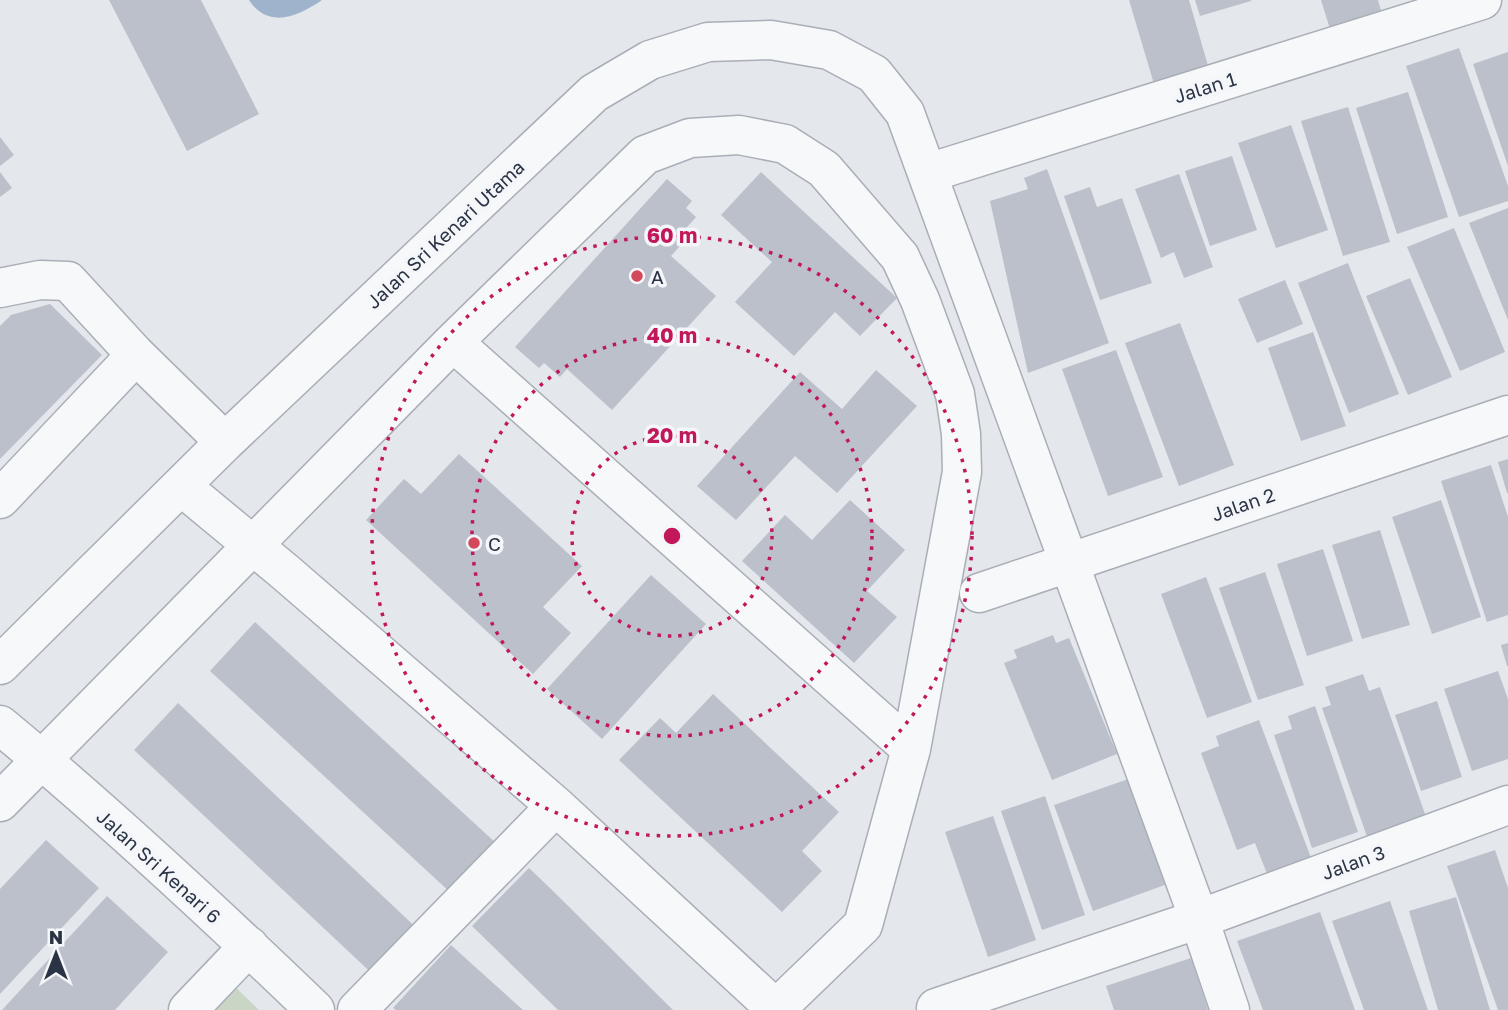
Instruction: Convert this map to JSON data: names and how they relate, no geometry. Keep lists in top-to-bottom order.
{
  "streets": {
    "street": [
      "Jalan 1",
      "Jalan Sri Kenari Utama",
      "Jalan 2",
      "Jalan 3",
      "Jalan Sri Kenari 6"
    ]
  },
  "crossings": [
    ["Jalan 1", "Jalan Sri Kenari Utama"],
    ["Jalan Sri Kenari Utama", "Jalan 2"],
    ["Jalan Sri Kenari Utama", "Jalan 3"]
  ],
  "places": ["A", "C"],
  "north": "top",
  "rings": ["60 m", "40 m", "20 m"]
}
